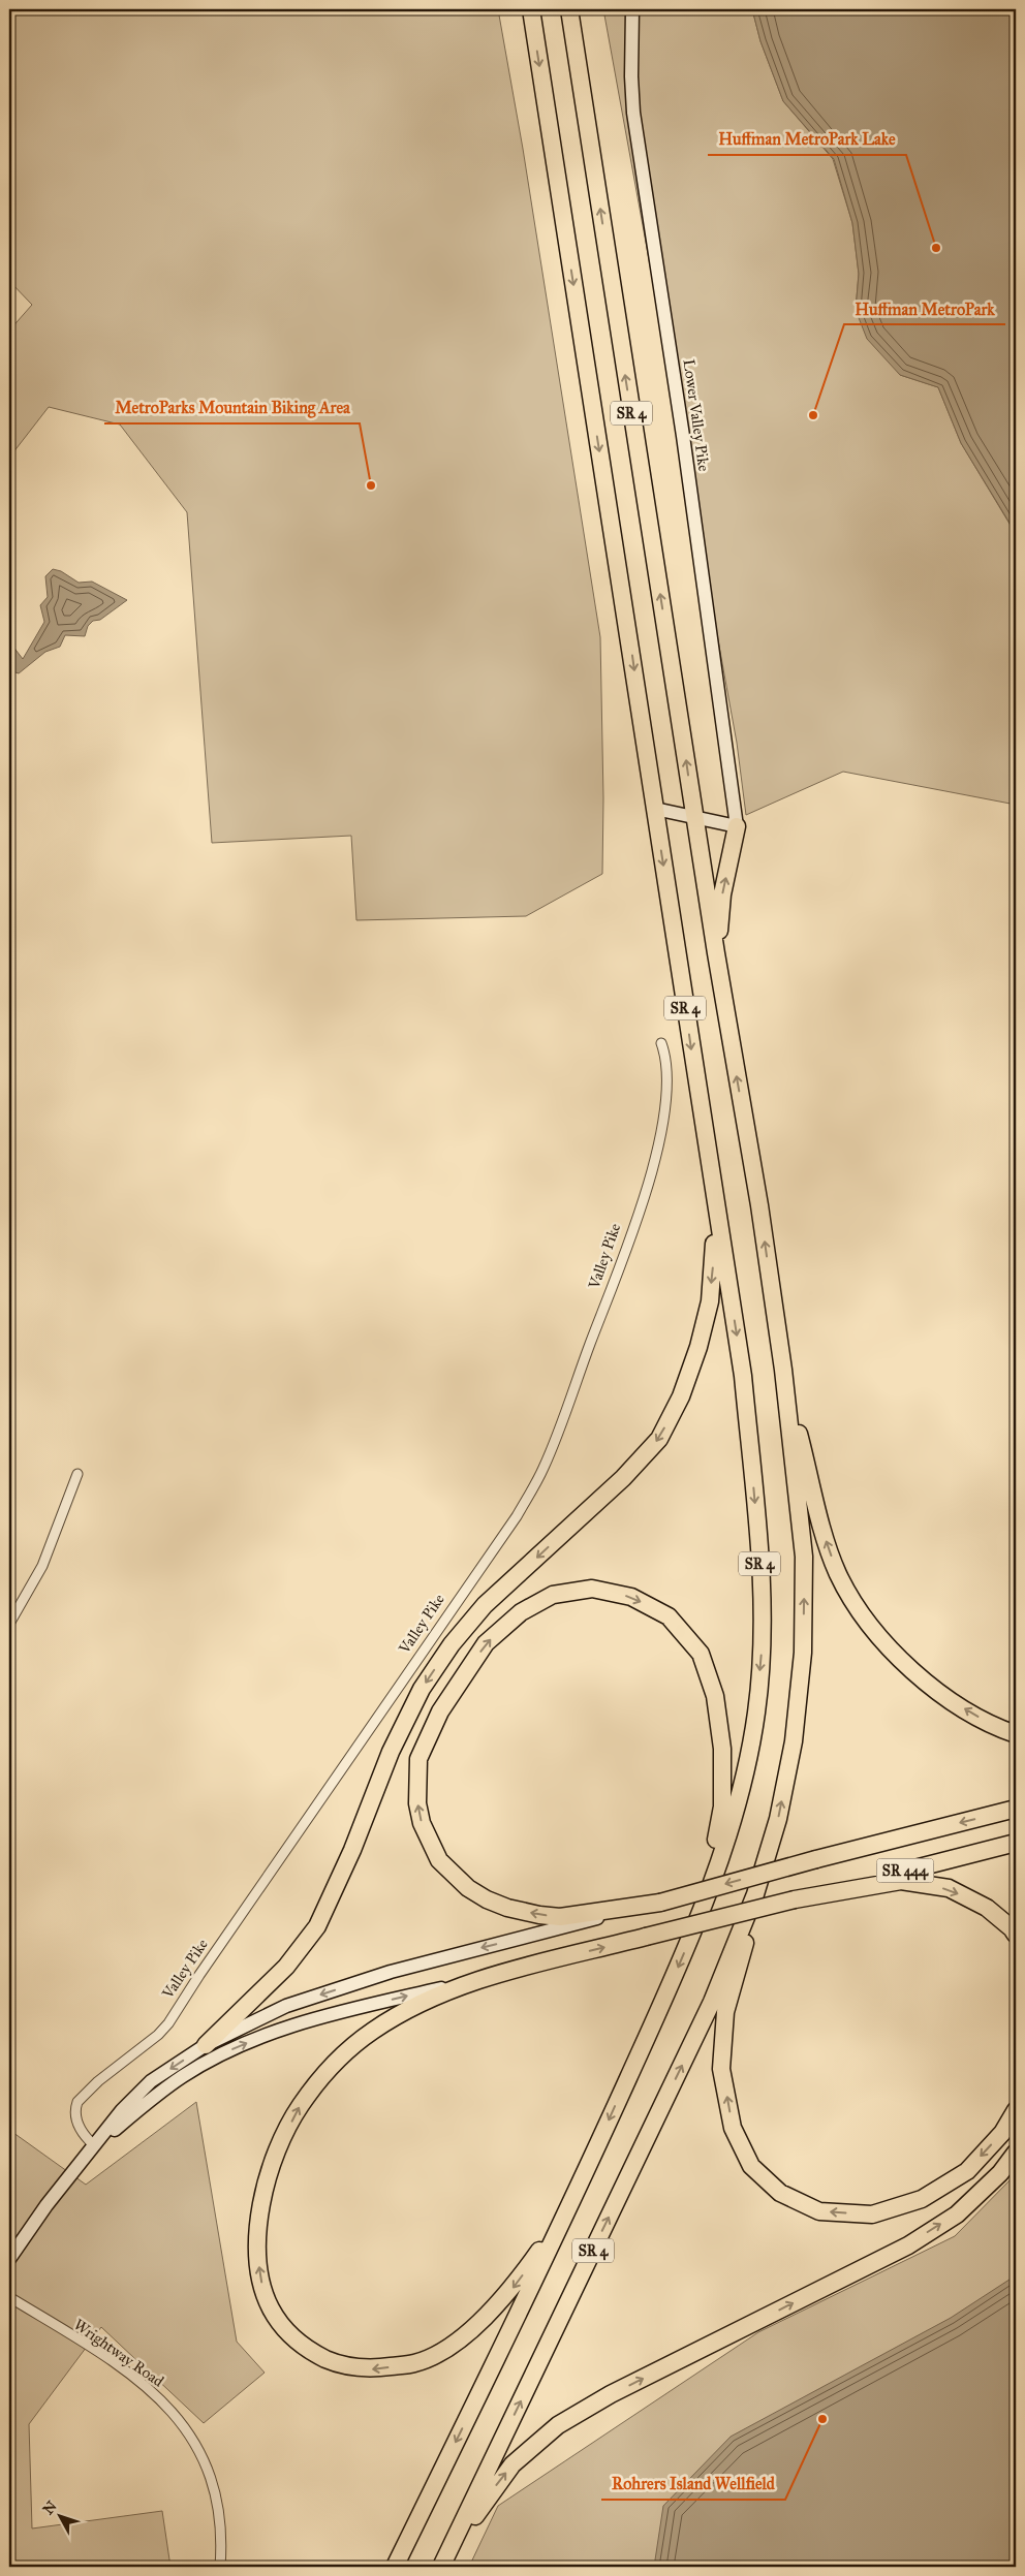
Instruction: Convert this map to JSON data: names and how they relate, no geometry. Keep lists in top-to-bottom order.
{
  "streets": {
    "highway": ["SR 4", "SR 444"],
    "street": ["Lower Valley Pike", "Valley Pike", "Wrightway Road"]
  },
  "places": [
    "Huffman MetroPark Lake",
    "Huffman MetroPark",
    "MetroParks Mountain Biking Area",
    "Rohrers Island Wellfield"
  ],
  "north": "top left"
}
